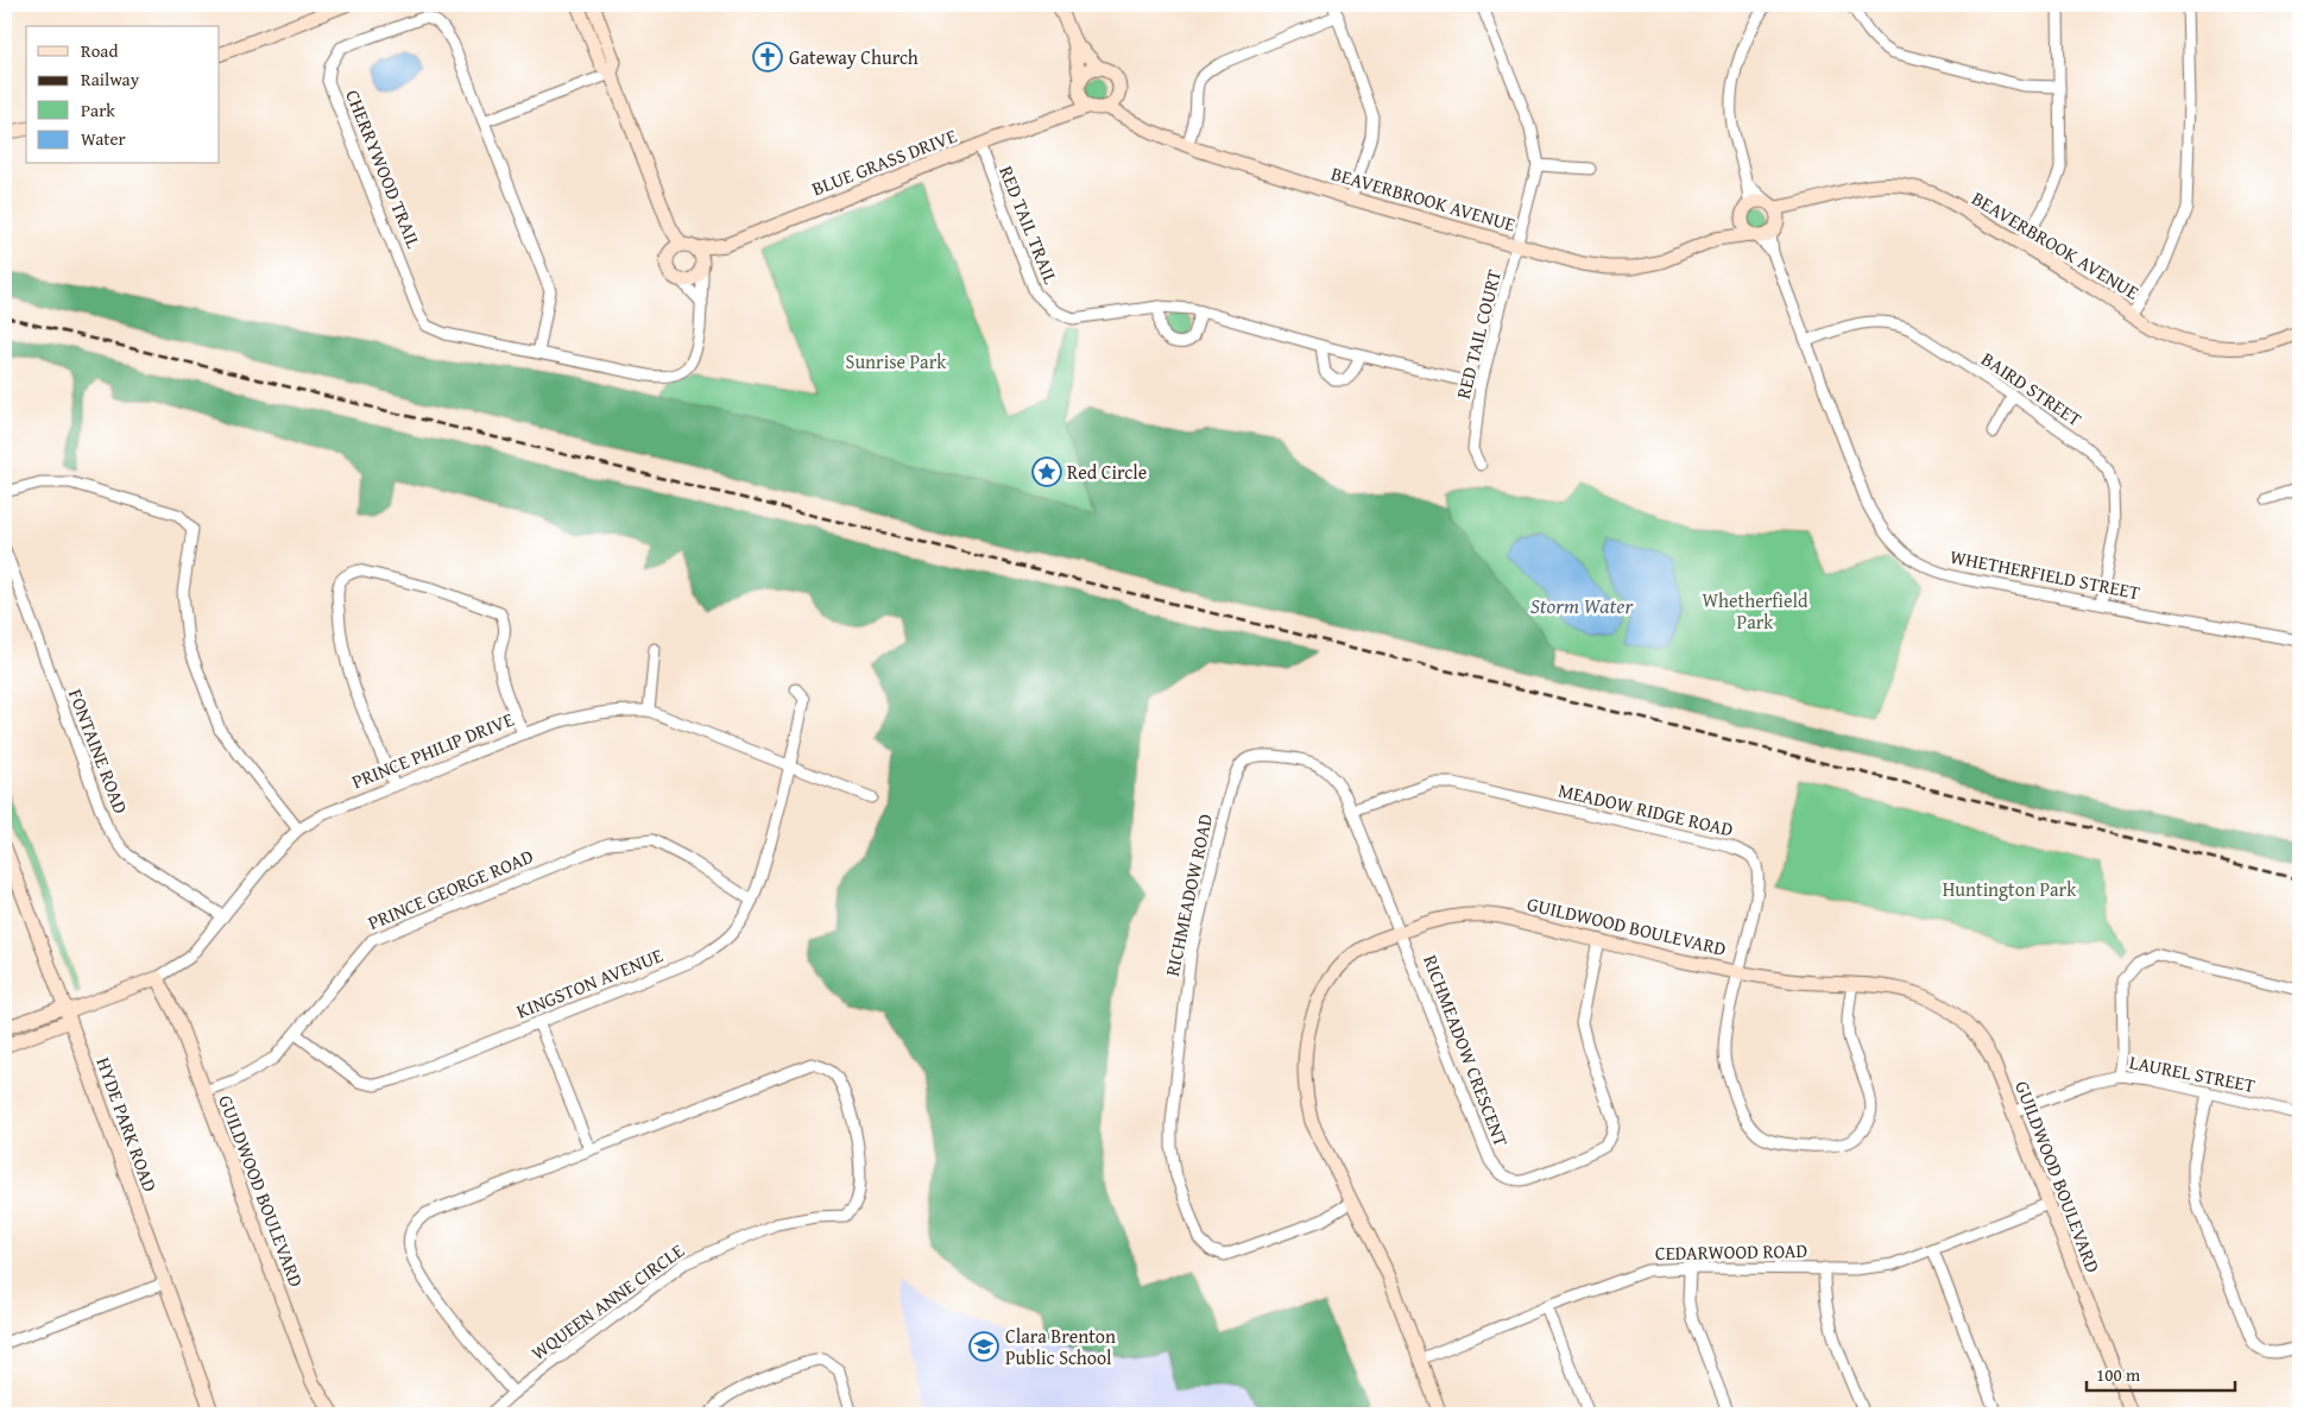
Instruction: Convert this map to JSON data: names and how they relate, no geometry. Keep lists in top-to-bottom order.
{
  "streets": {
    "street": [
      "BLUE GRASS DRIVE",
      "CHERRYWOOD TRAIL",
      "BEAVERBROOK AVENUE",
      "RED TAIL TRAIL",
      "RED TAIL COURT",
      "BAIRD STREET",
      "WHETHERFIELD STREET",
      "PRINCE PHILIP DRIVE",
      "FONTAINE ROAD",
      "MEADOW RIDGE ROAD",
      "PRINCE GEORGE ROAD",
      "RICHMEADOW ROAD",
      "GUILDWOOD BOULEVARD",
      "KINGSTON AVENUE",
      "RICHMEADOW CRESCENT",
      "LAUREL STREET",
      "HYDE PARK ROAD",
      "CEDARWOOD ROAD",
      "WQUEEN ANNE CIRCLE"
    ]
  },
  "crossings": [
    ["BLUE GRASS DRIVE", "CHERRYWOOD TRAIL"],
    ["BLUE GRASS DRIVE", "BEAVERBROOK AVENUE"],
    ["BLUE GRASS DRIVE", "RED TAIL TRAIL"],
    ["BEAVERBROOK AVENUE", "RED TAIL COURT"],
    ["BEAVERBROOK AVENUE", "WHETHERFIELD STREET"],
    ["RED TAIL TRAIL", "RED TAIL COURT"],
    ["BAIRD STREET", "WHETHERFIELD STREET"],
    ["PRINCE PHILIP DRIVE", "FONTAINE ROAD"],
    ["PRINCE PHILIP DRIVE", "GUILDWOOD BOULEVARD"],
    ["PRINCE PHILIP DRIVE", "KINGSTON AVENUE"],
    ["PRINCE PHILIP DRIVE", "HYDE PARK ROAD"],
    ["MEADOW RIDGE ROAD", "RICHMEADOW ROAD"],
    ["MEADOW RIDGE ROAD", "GUILDWOOD BOULEVARD"],
    ["PRINCE GEORGE ROAD", "GUILDWOOD BOULEVARD"],
    ["PRINCE GEORGE ROAD", "KINGSTON AVENUE"],
    ["RICHMEADOW ROAD", "GUILDWOOD BOULEVARD"],
    ["RICHMEADOW ROAD", "RICHMEADOW CRESCENT"],
    ["GUILDWOOD BOULEVARD", "RICHMEADOW CRESCENT"],
    ["GUILDWOOD BOULEVARD", "LAUREL STREET"],
    ["GUILDWOOD BOULEVARD", "CEDARWOOD ROAD"]
  ],
  "water": ["Storm Water"],
  "parks": ["Sunrise Park", "Whetherfield Park", "Huntington Park"],
  "places": {
    "church": ["Gateway Church"],
    "place": ["Red Circle"],
    "school or university": ["Clara Brenton Public School"]
  },
  "legend": [
    "Road",
    "Railway",
    "Park",
    "Water"
  ],
  "scale_bar": "100 m"
}
